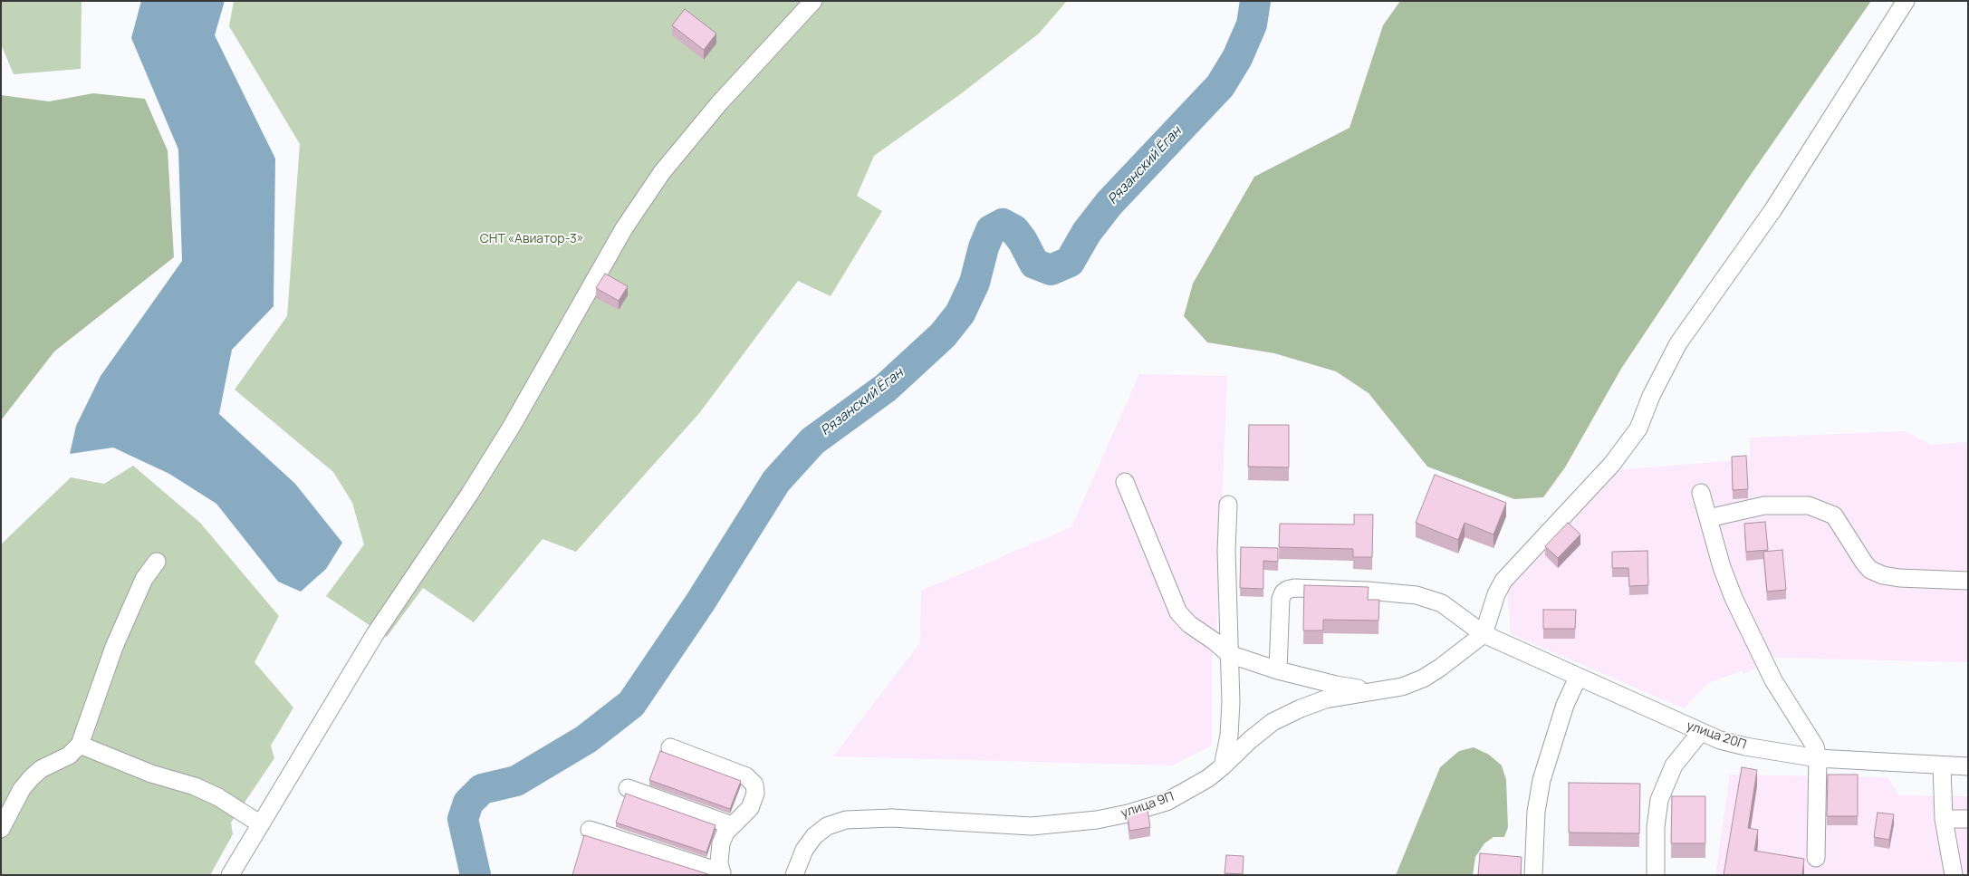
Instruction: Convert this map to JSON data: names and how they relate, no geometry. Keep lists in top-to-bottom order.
{
  "streets": {
    "street": ["улица 20П", "улица 9П"]
  },
  "crossings": [
    ["улица 20П", "улица 9П"]
  ],
  "water": ["Рязанский Ёган"],
  "parks": ["СНТ «Авиатор-3»"]
}
